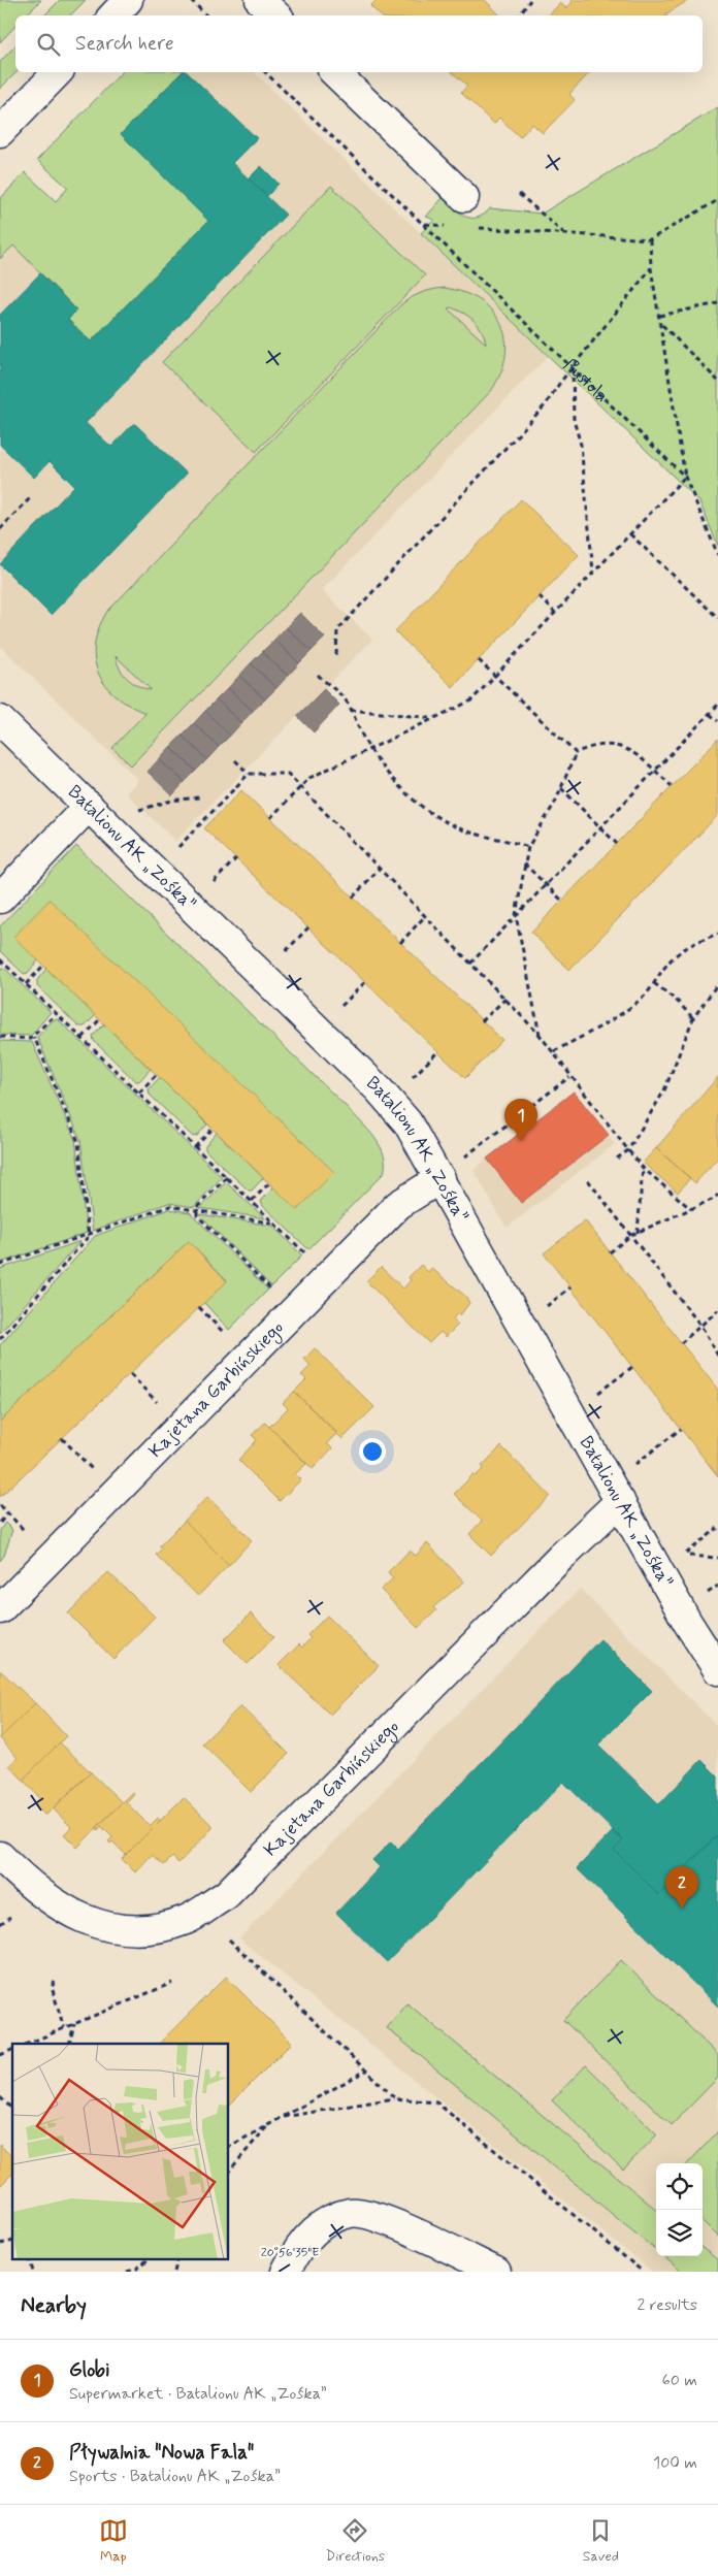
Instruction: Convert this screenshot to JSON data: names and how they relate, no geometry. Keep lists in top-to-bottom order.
{
  "streets": {
    "street": ["Batalionu AK „Zośka”", "Kajetana Garbińskiego"],
    "path": ["Pustola"]
  },
  "crossings": [
    ["Batalionu AK „Zośka”", "Kajetana Garbińskiego"]
  ],
  "page": {
    "search": "Search here",
    "pins": ["1", "2"],
    "heading": ["Nearby", "2 results"],
    "list": [
      {
        "mark": "1",
        "name": "Globi",
        "note": "Supermarket · Batalionu AK „Zośka”",
        "value": "60 m"
      },
      {
        "mark": "2",
        "name": "Pływalnia \"Nowa Fala\"",
        "note": "Sports · Batalionu AK „Zośka”",
        "value": "100 m"
      }
    ],
    "nav": ["Map", "Directions", "Saved"]
  },
  "coordinates": ["20°56'35\"E"]
}
